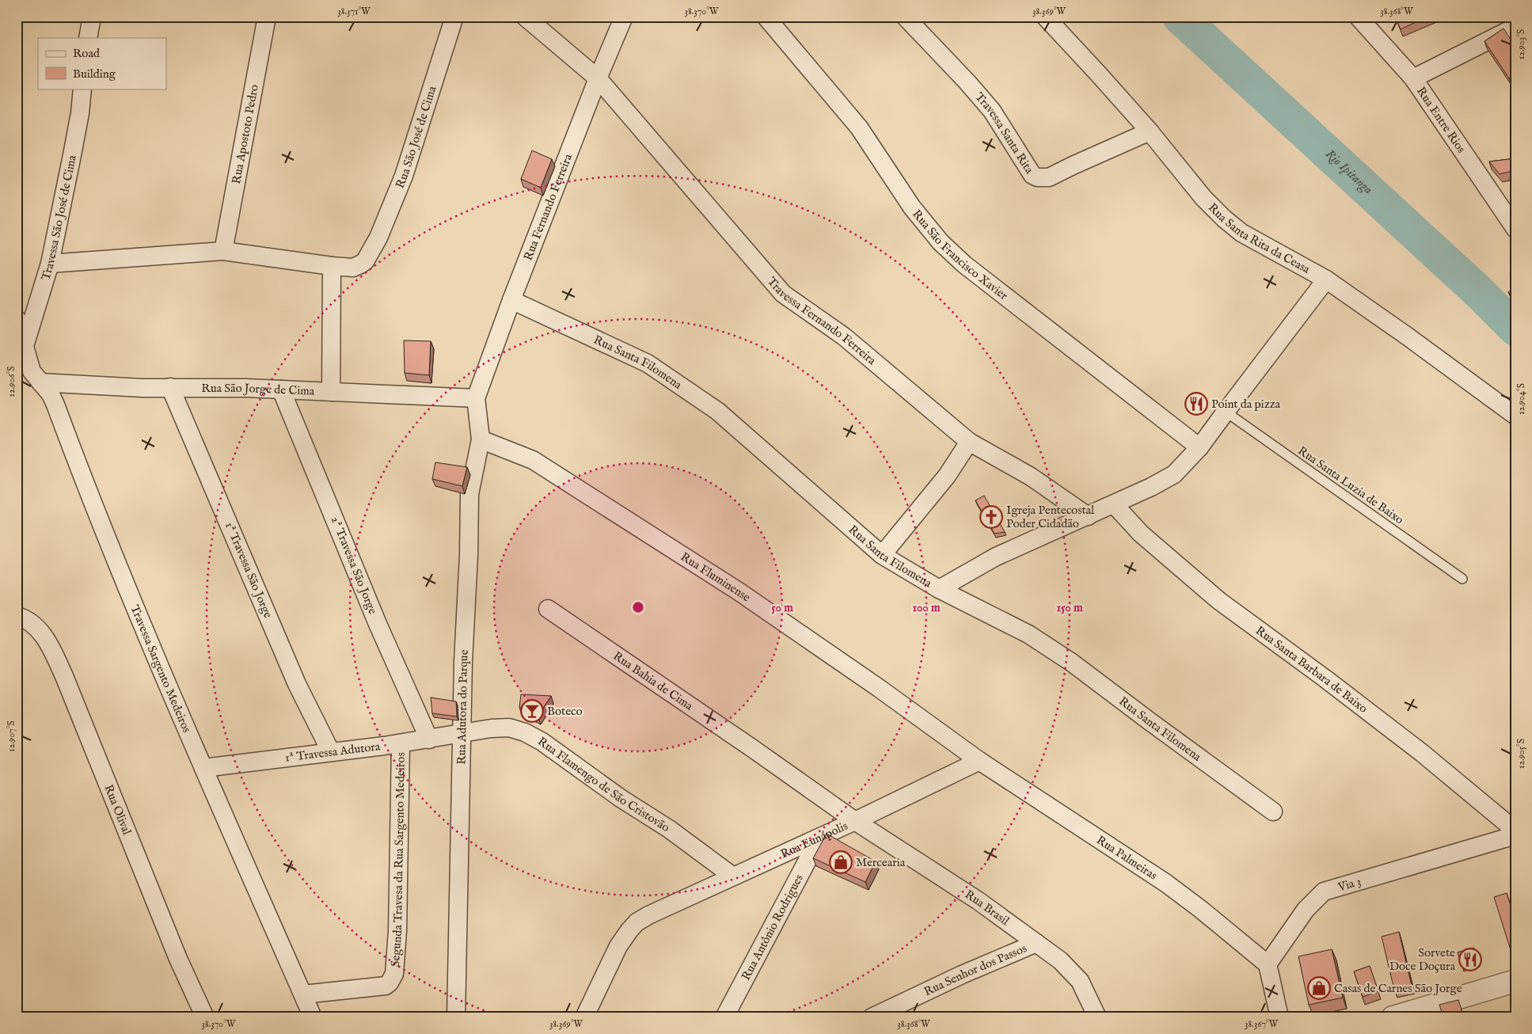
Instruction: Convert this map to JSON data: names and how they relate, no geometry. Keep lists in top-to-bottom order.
{
  "streets": {
    "street": [
      "Rua Entre Rios",
      "Travessa Santa Rita",
      "Rua Apostoto Pedro",
      "Rua São José de Cima",
      "Rua Fernando Ferreira",
      "Travessa São José de Cima",
      "Rua Santa Rita da Ceasa",
      "Rua São Francisco Xavier",
      "Travessa Fernando Ferreira",
      "Rua Santa Filomena",
      "Rua São Jorge de Cima",
      "2ª Travessa São Jorge",
      "1ª Travessa São Jorge",
      "Rua Fluminense",
      "Travessa Sargento Medeiros",
      "Rua Santa Barbara de Baixo",
      "Rua Bahia de Cima",
      "Rua Adutora do Parque",
      "1ª Travessa Adutora",
      "Rua Flamengo de São Cristovão",
      "Rua Olival",
      "Rua Eunápolis",
      "Rua Palmeiras",
      "Segunda Travesa da Rua Sargento Medeiros",
      "Via 3",
      "Rua Brasil",
      "Rua Antônio Rodrigues",
      "Rua Senhor dos Passos"
    ],
    "lane": ["Rua Santa Luzia de Baixo"]
  },
  "crossings": [
    ["Travessa Santa Rita", "Rua Santa Rita da Ceasa"],
    ["Rua Fernando Ferreira", "Travessa Fernando Ferreira"],
    ["Rua Fernando Ferreira", "Rua Santa Filomena"],
    ["Rua Fernando Ferreira", "Rua São Jorge de Cima"],
    ["Rua Fernando Ferreira", "Rua Adutora do Parque"],
    ["Travessa São José de Cima", "Travessa Sargento Medeiros"],
    ["Rua São Jorge de Cima", "2ª Travessa São Jorge"],
    ["Rua São Jorge de Cima", "1ª Travessa São Jorge"],
    ["Rua São Jorge de Cima", "Travessa Sargento Medeiros"],
    ["Rua São Jorge de Cima", "Rua Adutora do Parque"],
    ["2ª Travessa São Jorge", "1ª Travessa Adutora"],
    ["1ª Travessa São Jorge", "1ª Travessa Adutora"],
    ["Rua Fluminense", "Rua Adutora do Parque"],
    ["Rua Fluminense", "Rua Eunápolis"],
    ["Rua Fluminense", "Rua Palmeiras"],
    ["Travessa Sargento Medeiros", "1ª Travessa Adutora"],
    ["Travessa Sargento Medeiros", "Segunda Travesa da Rua Sargento Medeiros"],
    ["Rua Bahia de Cima", "Rua Eunápolis"],
    ["Rua Bahia de Cima", "Rua Brasil"],
    ["Rua Adutora do Parque", "1ª Travessa Adutora"],
    ["Rua Adutora do Parque", "Rua Flamengo de São Cristovão"],
    ["1ª Travessa Adutora", "Rua Flamengo de São Cristovão"],
    ["1ª Travessa Adutora", "Segunda Travesa da Rua Sargento Medeiros"],
    ["Rua Flamengo de São Cristovão", "Rua Eunápolis"],
    ["Rua Eunápolis", "Rua Palmeiras"],
    ["Rua Eunápolis", "Rua Brasil"],
    ["Rua Eunápolis", "Rua Antônio Rodrigues"],
    ["Rua Palmeiras", "Via 3"],
    ["Rua Brasil", "Rua Senhor dos Passos"]
  ],
  "water": ["Rio Ipitanga"],
  "places": {
    "restaurant": ["Point da pizza", "Sorvete Doce Doçura"],
    "church": ["Igreja Pentecostal Poder Cidadão"],
    "bar": ["Boteco"],
    "shop": ["Mercearia", "Casas de Carnes São Jorge"]
  },
  "legend": ["Road", "Building"],
  "coordinates": [
    "38.371°W",
    "38.370°W",
    "38.369°W",
    "38.368°W",
    "12.903°S",
    "12.906°S",
    "12.904°S",
    "12.907°S",
    "12.905°S",
    "38.367°W"
  ],
  "rings": ["50 m", "100 m", "150 m"]
}
